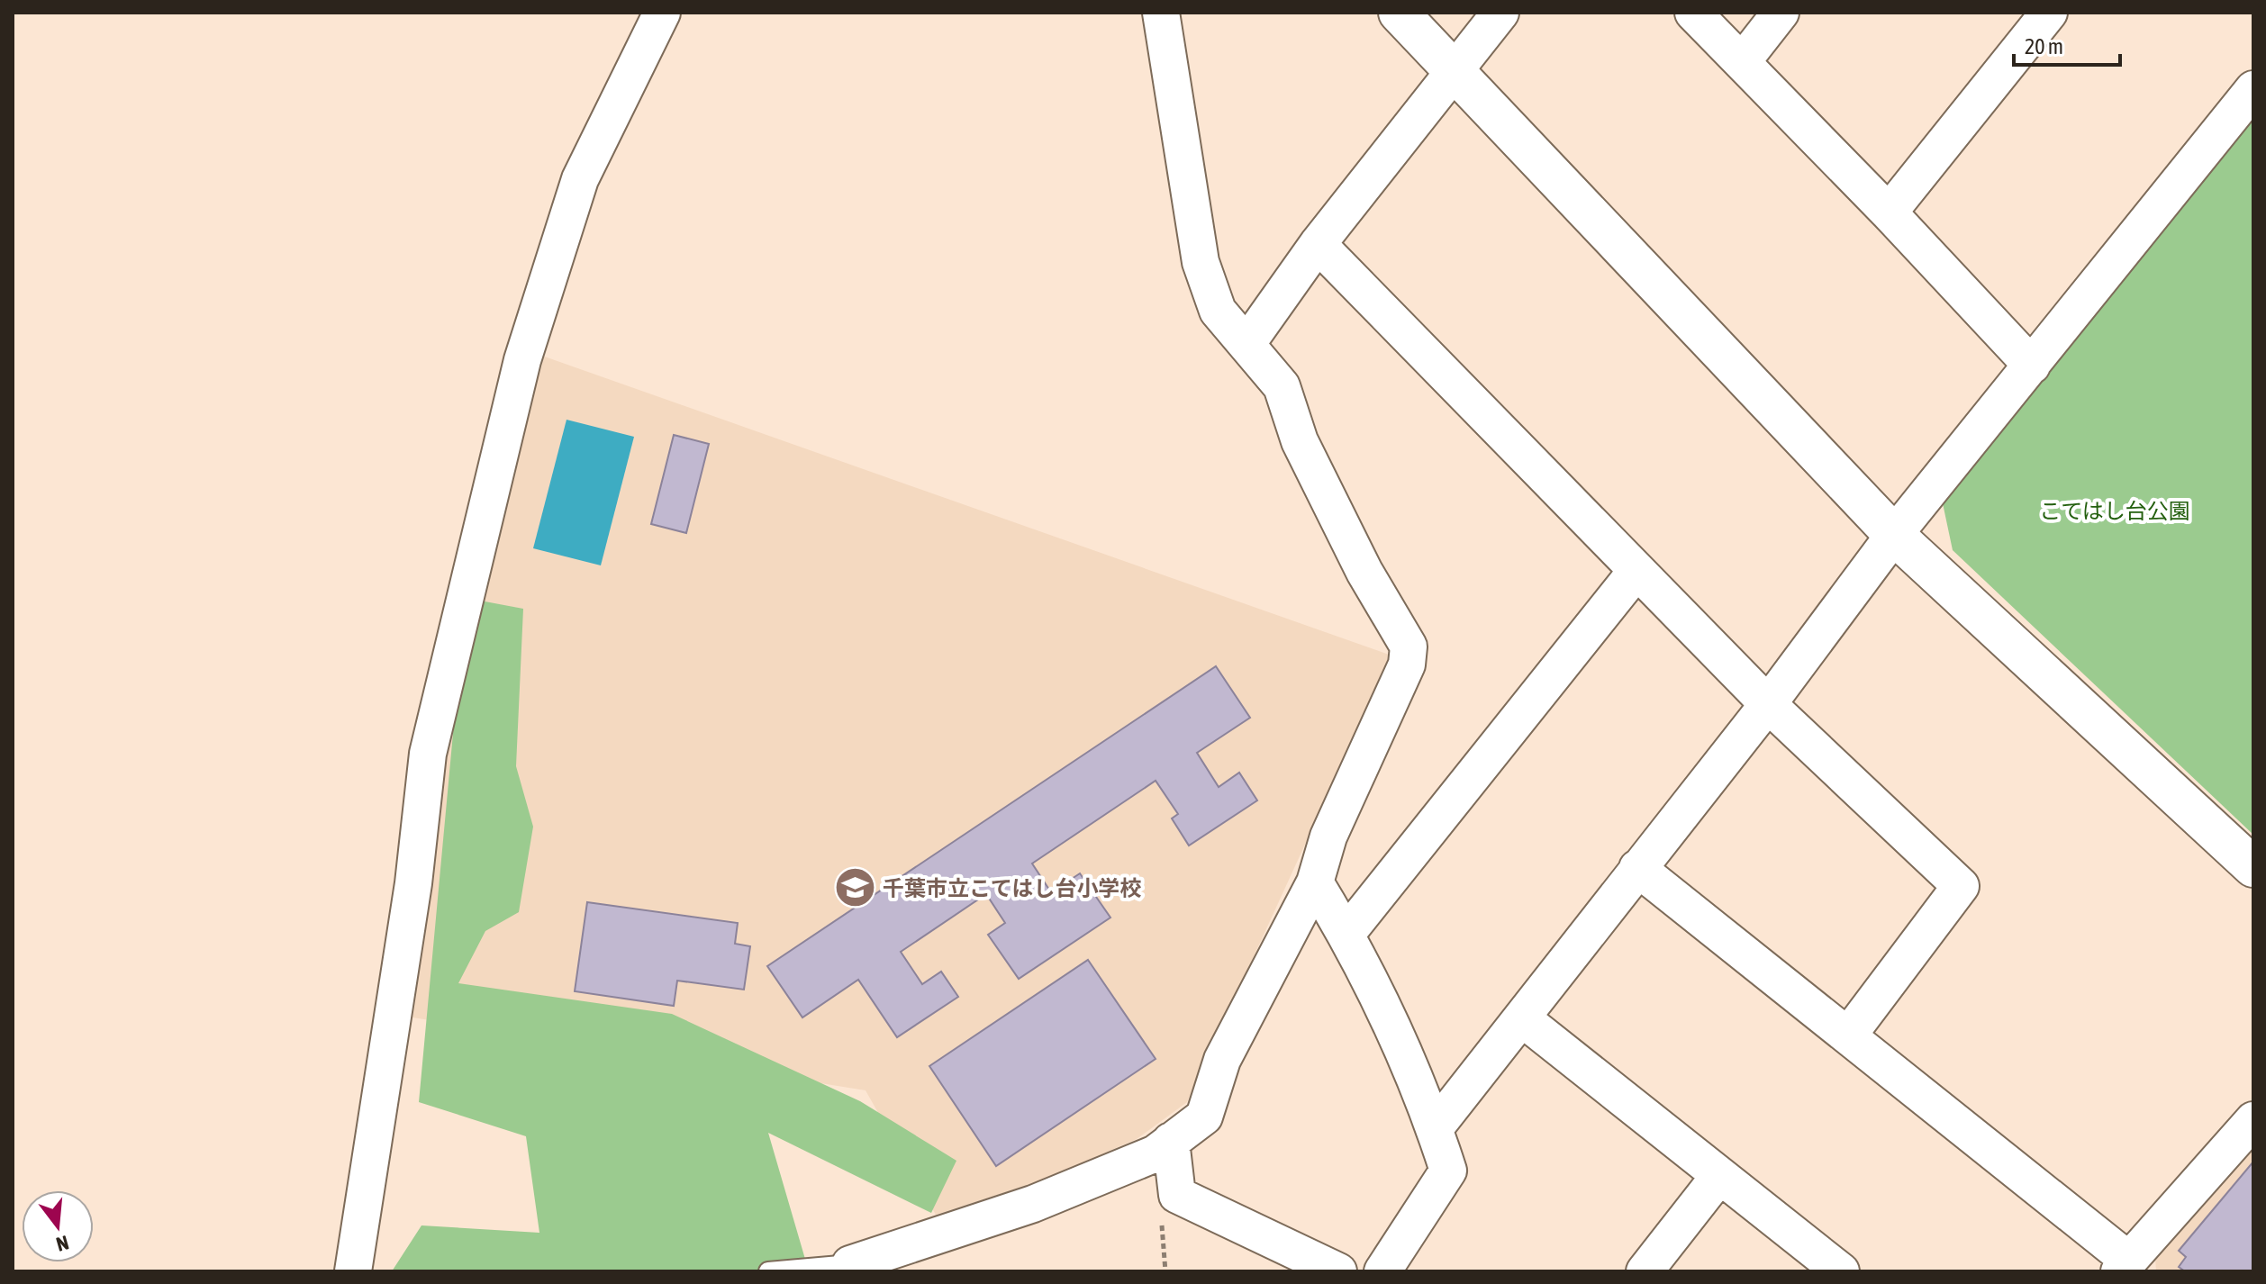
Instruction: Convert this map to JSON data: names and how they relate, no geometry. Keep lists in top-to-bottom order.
{
  "parks": ["こてはし台公園"],
  "places": {
    "school or university": ["千葉市立こてはし台小学校"]
  },
  "scale_bar": "20 m",
  "north": "bottom"
}
